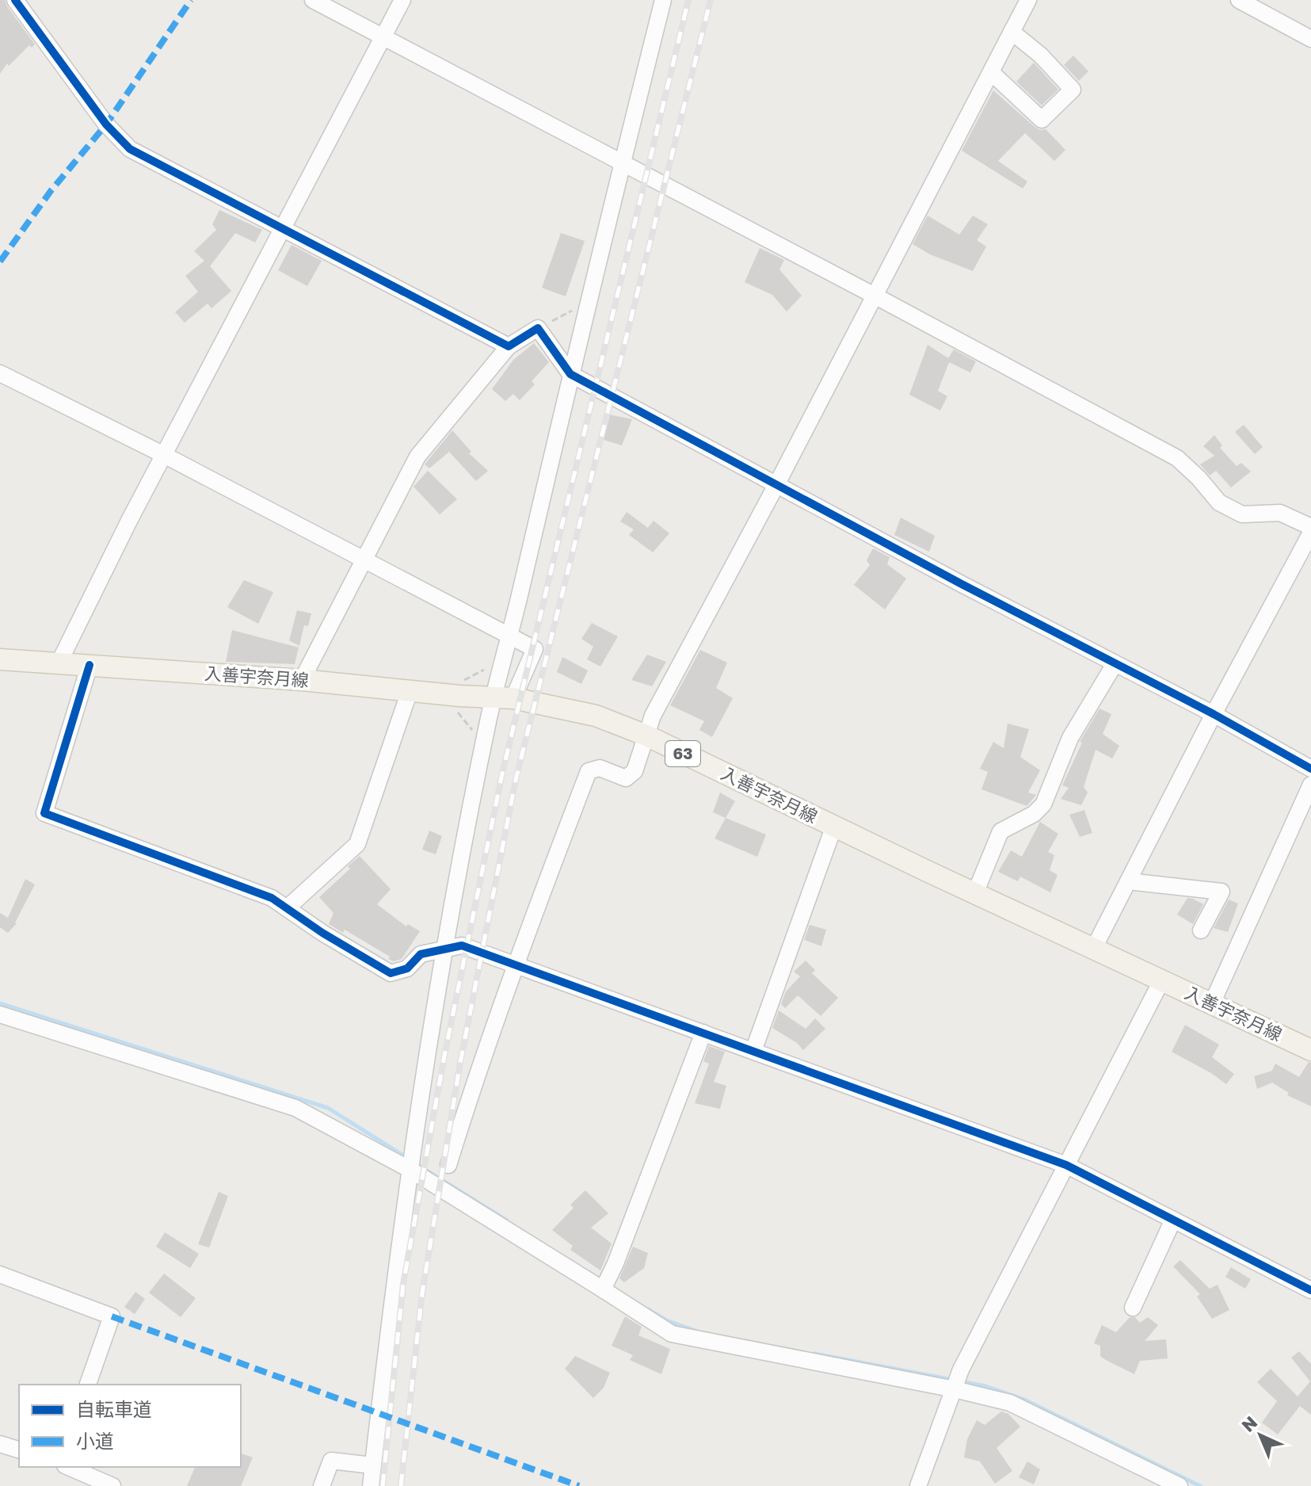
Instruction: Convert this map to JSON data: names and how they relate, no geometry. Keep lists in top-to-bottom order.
{
  "streets": {
    "main road": ["入善宇奈月線", "63"]
  },
  "legend": ["自転車道", "小道"],
  "north": "top left"
}
